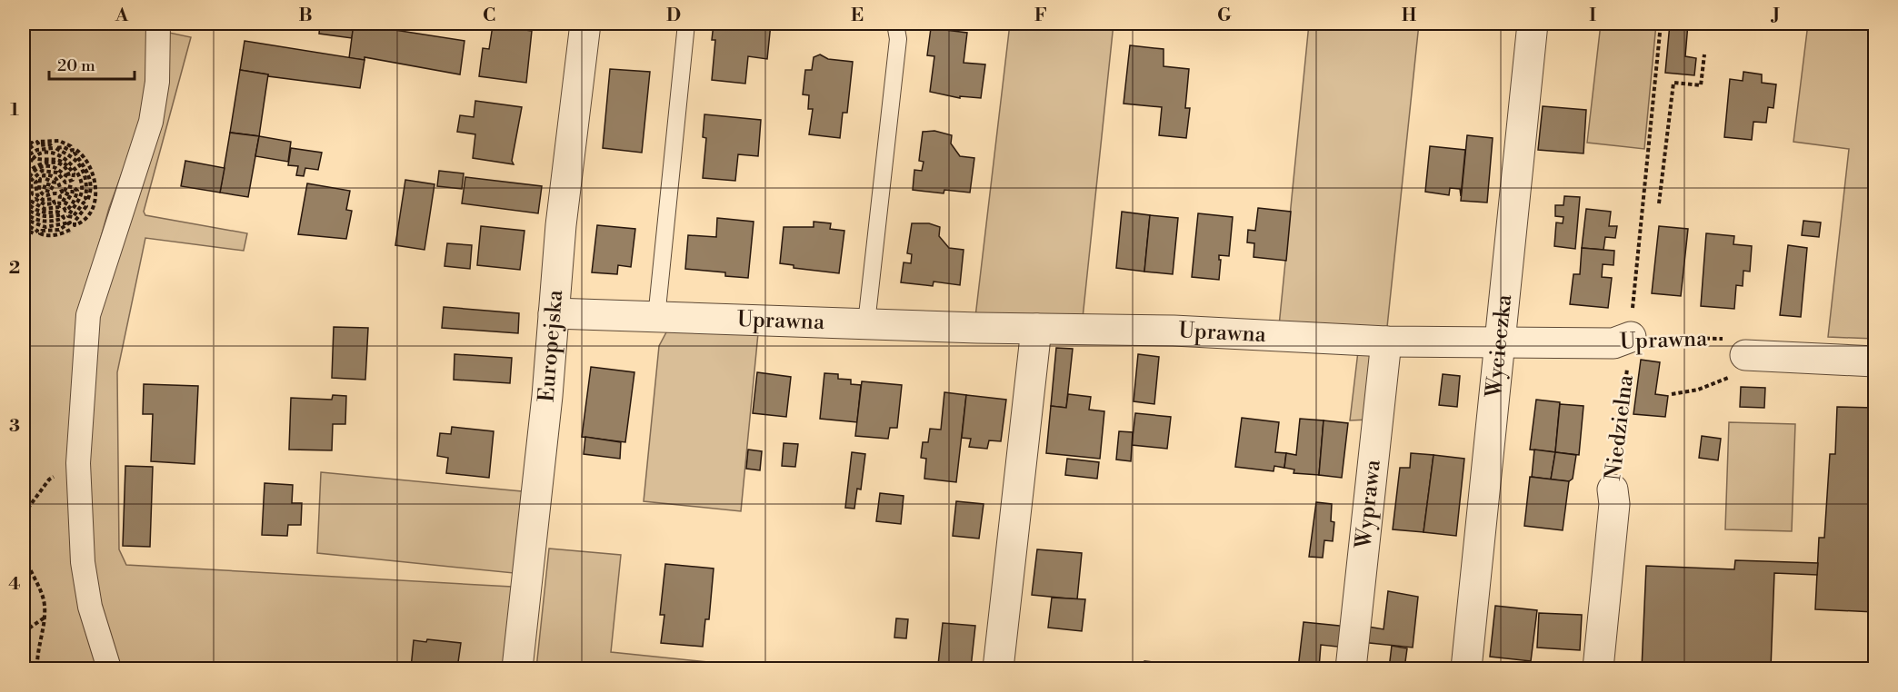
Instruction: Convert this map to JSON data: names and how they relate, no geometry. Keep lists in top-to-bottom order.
{
  "streets": {
    "street": [
      "Uprawna",
      "Europejska",
      "Wycieczka",
      "Niedzielna",
      "Wyprawa"
    ]
  },
  "crossings": [
    ["Uprawna", "Europejska"],
    ["Uprawna", "Wycieczka"],
    ["Uprawna", "Niedzielna"],
    ["Uprawna", "Wyprawa"]
  ],
  "scale_bar": "20 m",
  "grid": {
    "columns": [
      "A",
      "B",
      "C",
      "D",
      "E",
      "F",
      "G",
      "H",
      "I",
      "J"
    ],
    "rows": [
      "1",
      "2",
      "3",
      "4"
    ]
  }
}
